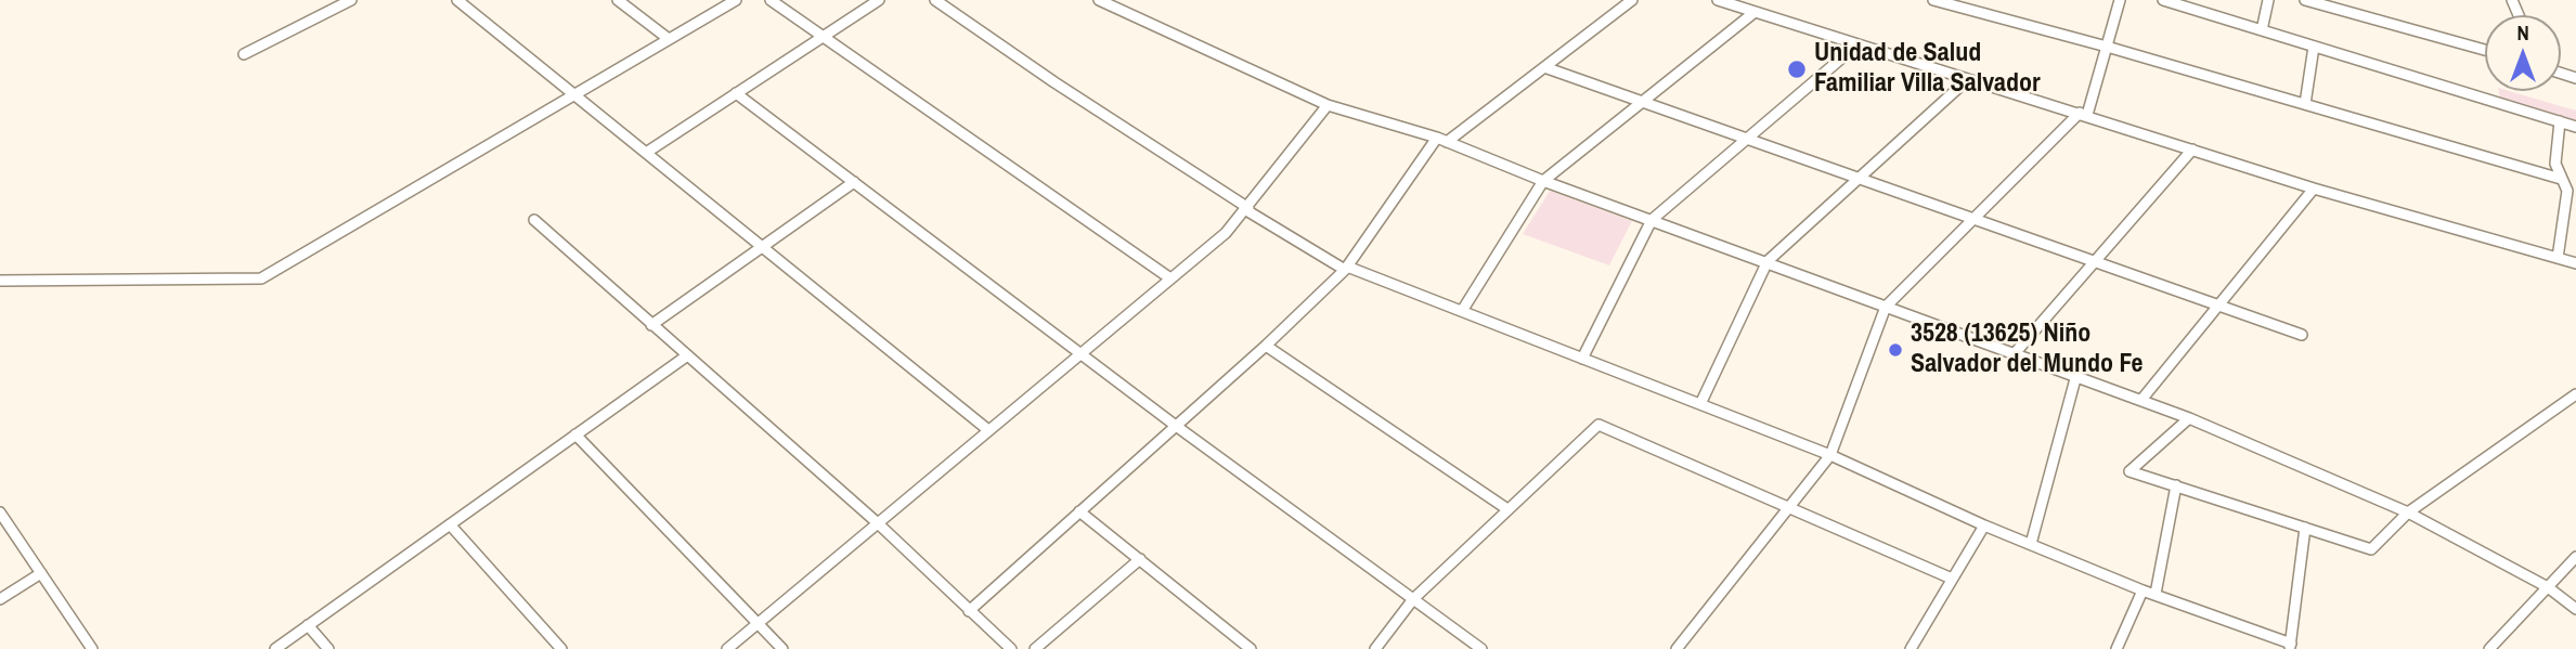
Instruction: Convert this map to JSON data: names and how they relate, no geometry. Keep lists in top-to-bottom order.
{
  "places": ["Unidad de Salud Familiar Villa Salvador", "3528 (13625) Niño Salvador del Mundo Fe"],
  "north": "top"
}
